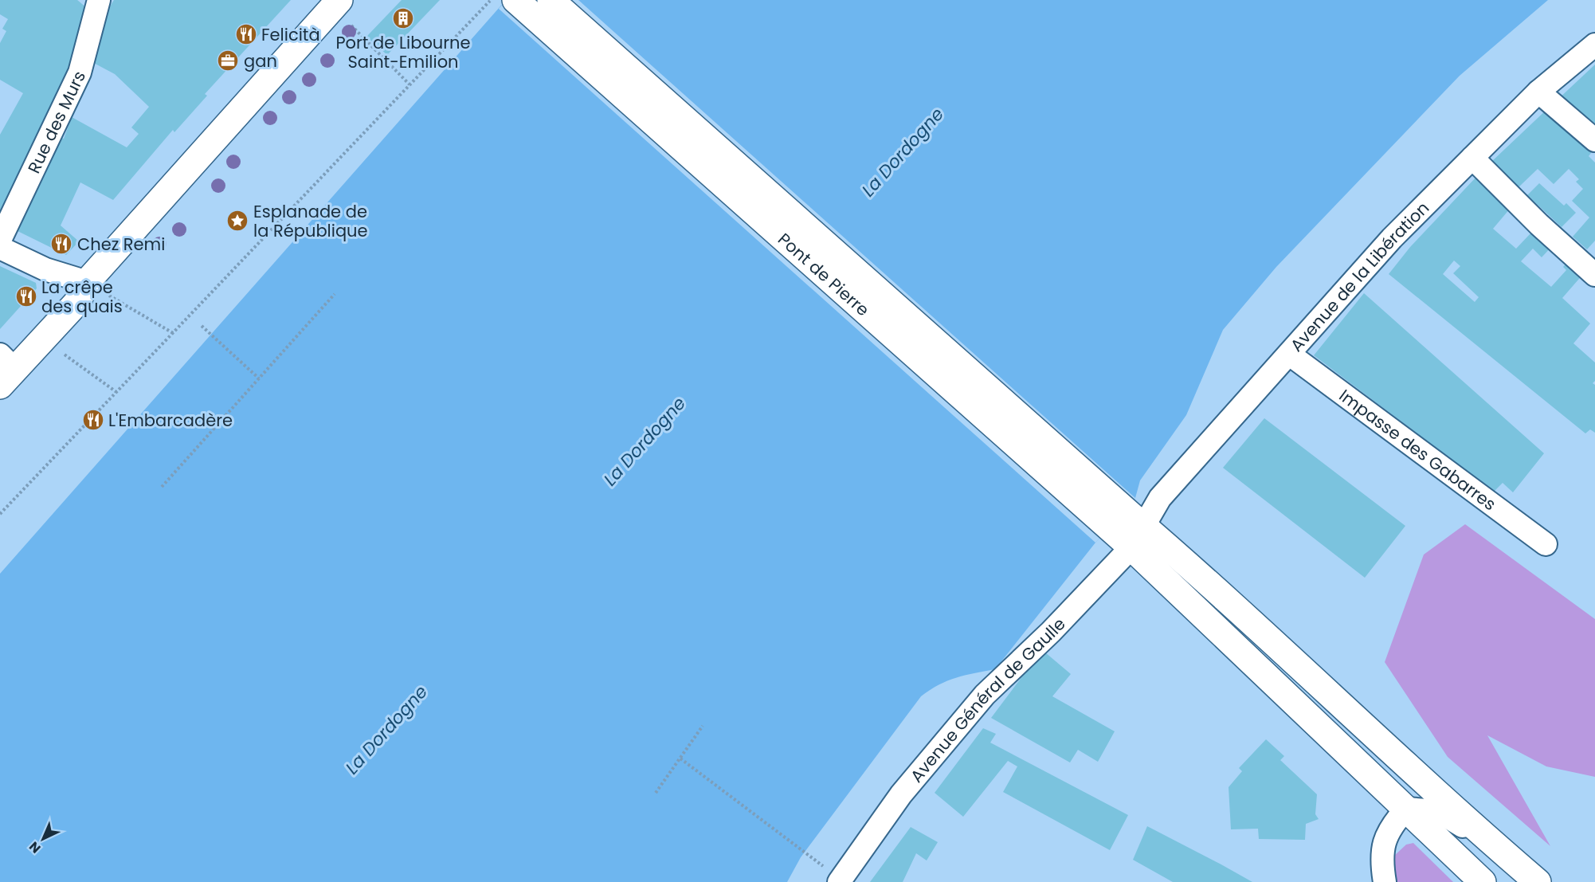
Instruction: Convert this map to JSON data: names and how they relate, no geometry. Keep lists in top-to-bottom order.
{
  "streets": {
    "main road": ["Pont de Pierre"],
    "street": [
      "Rue des Murs",
      "Avenue de la Libération",
      "Impasse des Gabarres",
      "Avenue Général de Gaulle"
    ]
  },
  "crossings": [
    ["Pont de Pierre", "Avenue de la Libération"],
    ["Pont de Pierre", "Avenue Général de Gaulle"],
    ["Avenue de la Libération", "Impasse des Gabarres"],
    ["Avenue de la Libération", "Avenue Général de Gaulle"]
  ],
  "water": ["La Dordogne"],
  "places": {
    "building": ["Port de Libourne Saint-Emilion"],
    "restaurant": [
      "Felicità",
      "Chez Remi",
      "La crêpe des quais",
      "L'Embarcadère"
    ],
    "office": ["gan"],
    "place": ["Esplanade de la République"]
  },
  "north": "bottom left"
}
